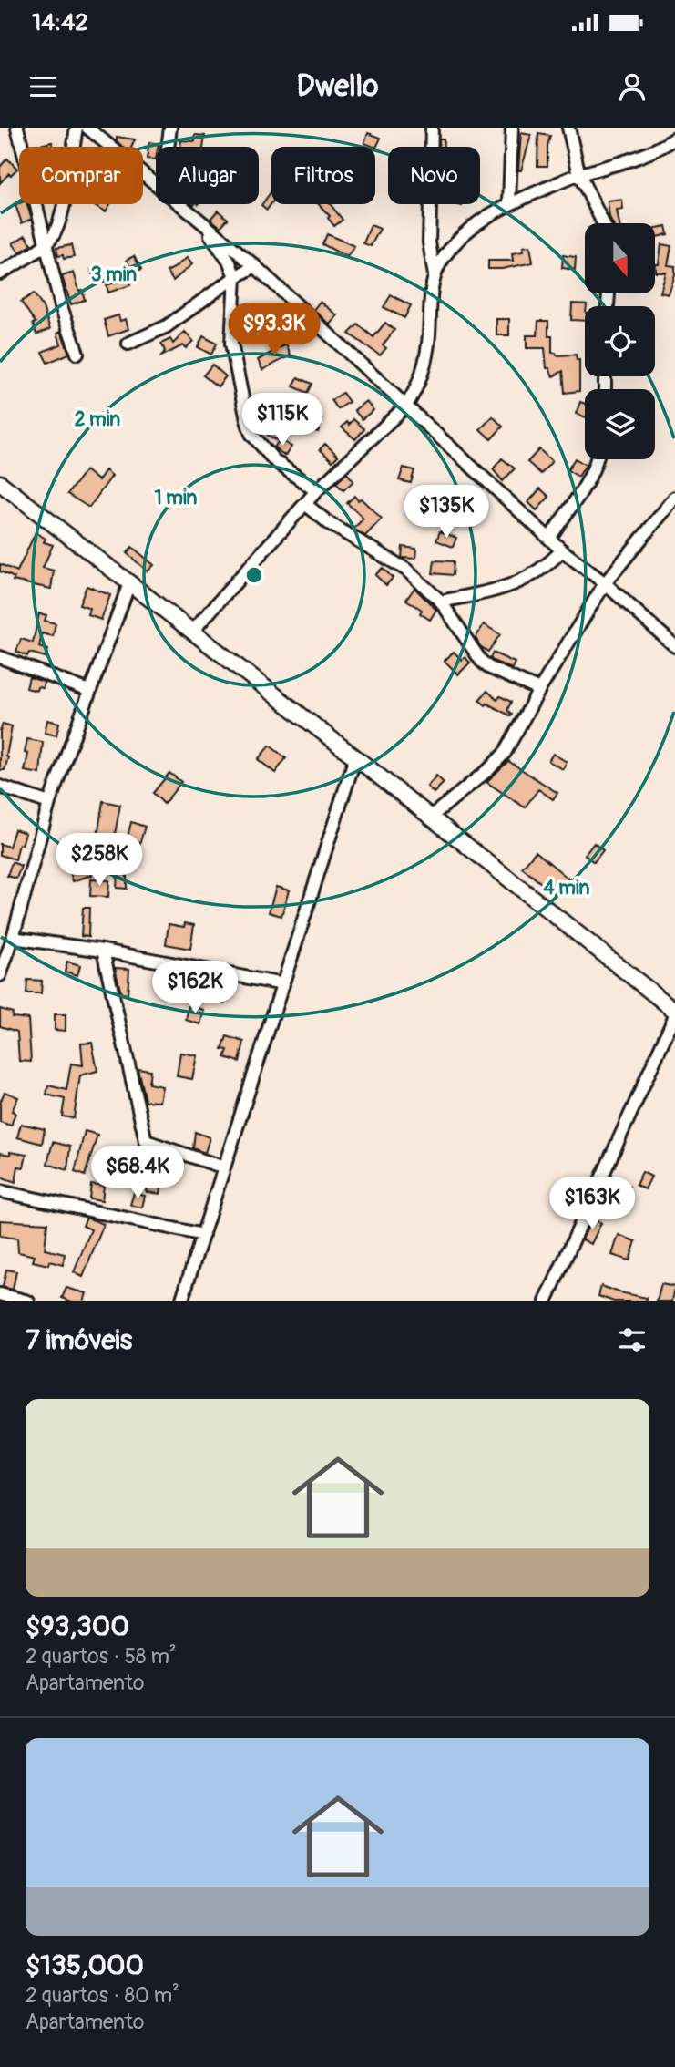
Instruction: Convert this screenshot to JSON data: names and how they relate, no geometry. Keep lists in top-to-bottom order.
{
  "north": "bottom",
  "page": {
    "status": "14:42",
    "header": "Dwello",
    "chip": [
      "Comprar",
      "Alugar",
      "Filtros",
      "Novo"
    ],
    "price": [
      "$93.3K",
      "$115K",
      "$135K",
      "$258K",
      "$162K",
      "$68.4K",
      "$163K"
    ],
    "heading": "7 imóveis",
    "list": [
      {
        "name": "$93,300",
        "note": "2 quartos · 58 m² · Apartamento"
      },
      {
        "name": "$135,000",
        "note": "2 quartos · 80 m² · Apartamento"
      }
    ]
  },
  "rings": [
    "3 min",
    "2 min",
    "1 min",
    "4 min"
  ]
}
